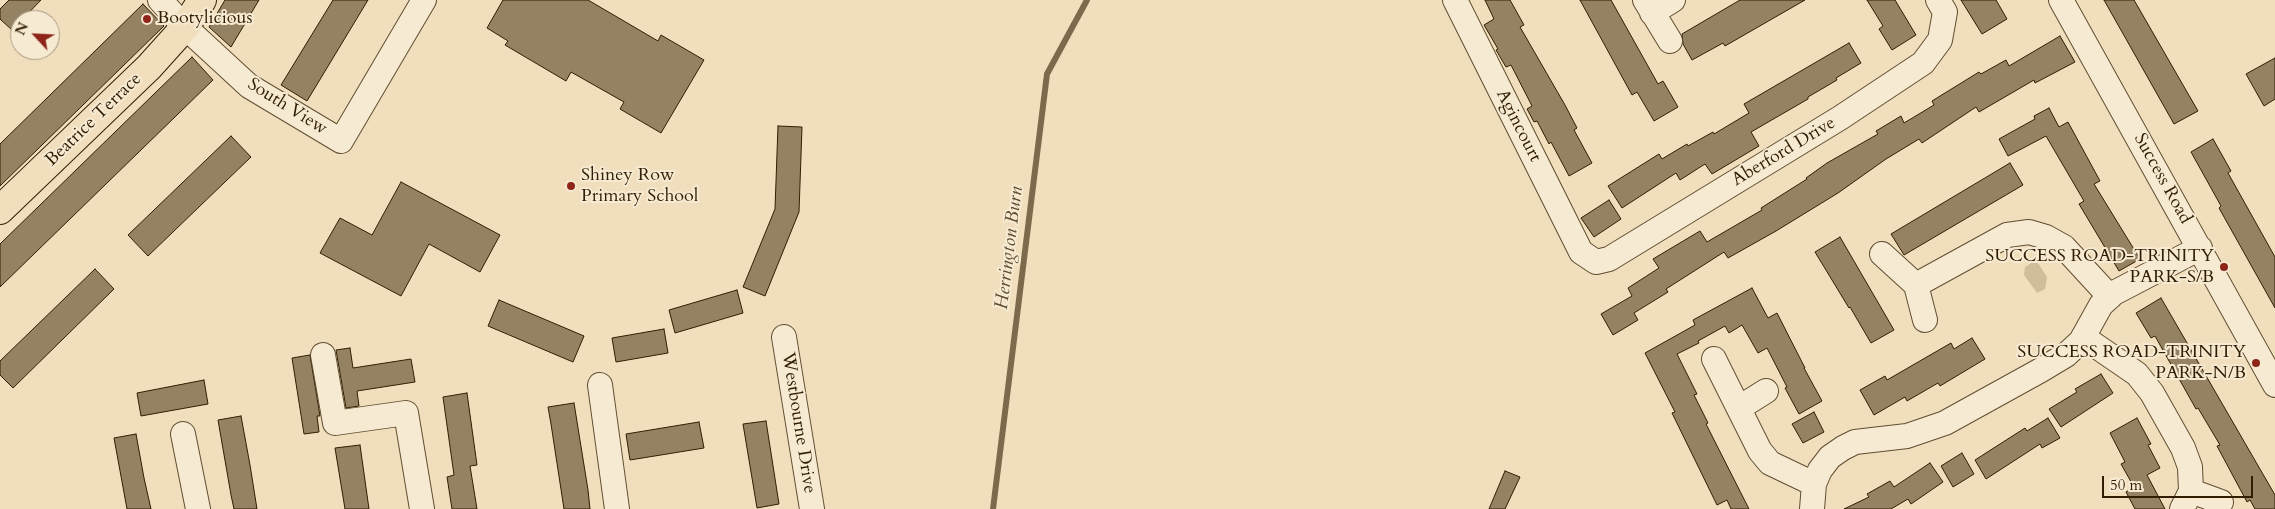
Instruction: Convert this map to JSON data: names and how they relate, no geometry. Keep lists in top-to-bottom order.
{
  "streets": {
    "main road": ["Beatrice Terrace"],
    "street": [
      "South View",
      "Agincourt",
      "Aberford Drive",
      "Success Road",
      "Westbourne Drive"
    ]
  },
  "crossings": [
    ["South View", "Beatrice Terrace"],
    ["Agincourt", "Aberford Drive"]
  ],
  "water": ["Herrington Burn"],
  "places": [
    "Bootylicious",
    "Shiney Row Primary School",
    "SUCCESS ROAD-TRINITY PARK-S/B",
    "SUCCESS ROAD-TRINITY PARK-N/B"
  ],
  "scale_bar": "50 m",
  "north": "top left"
}
